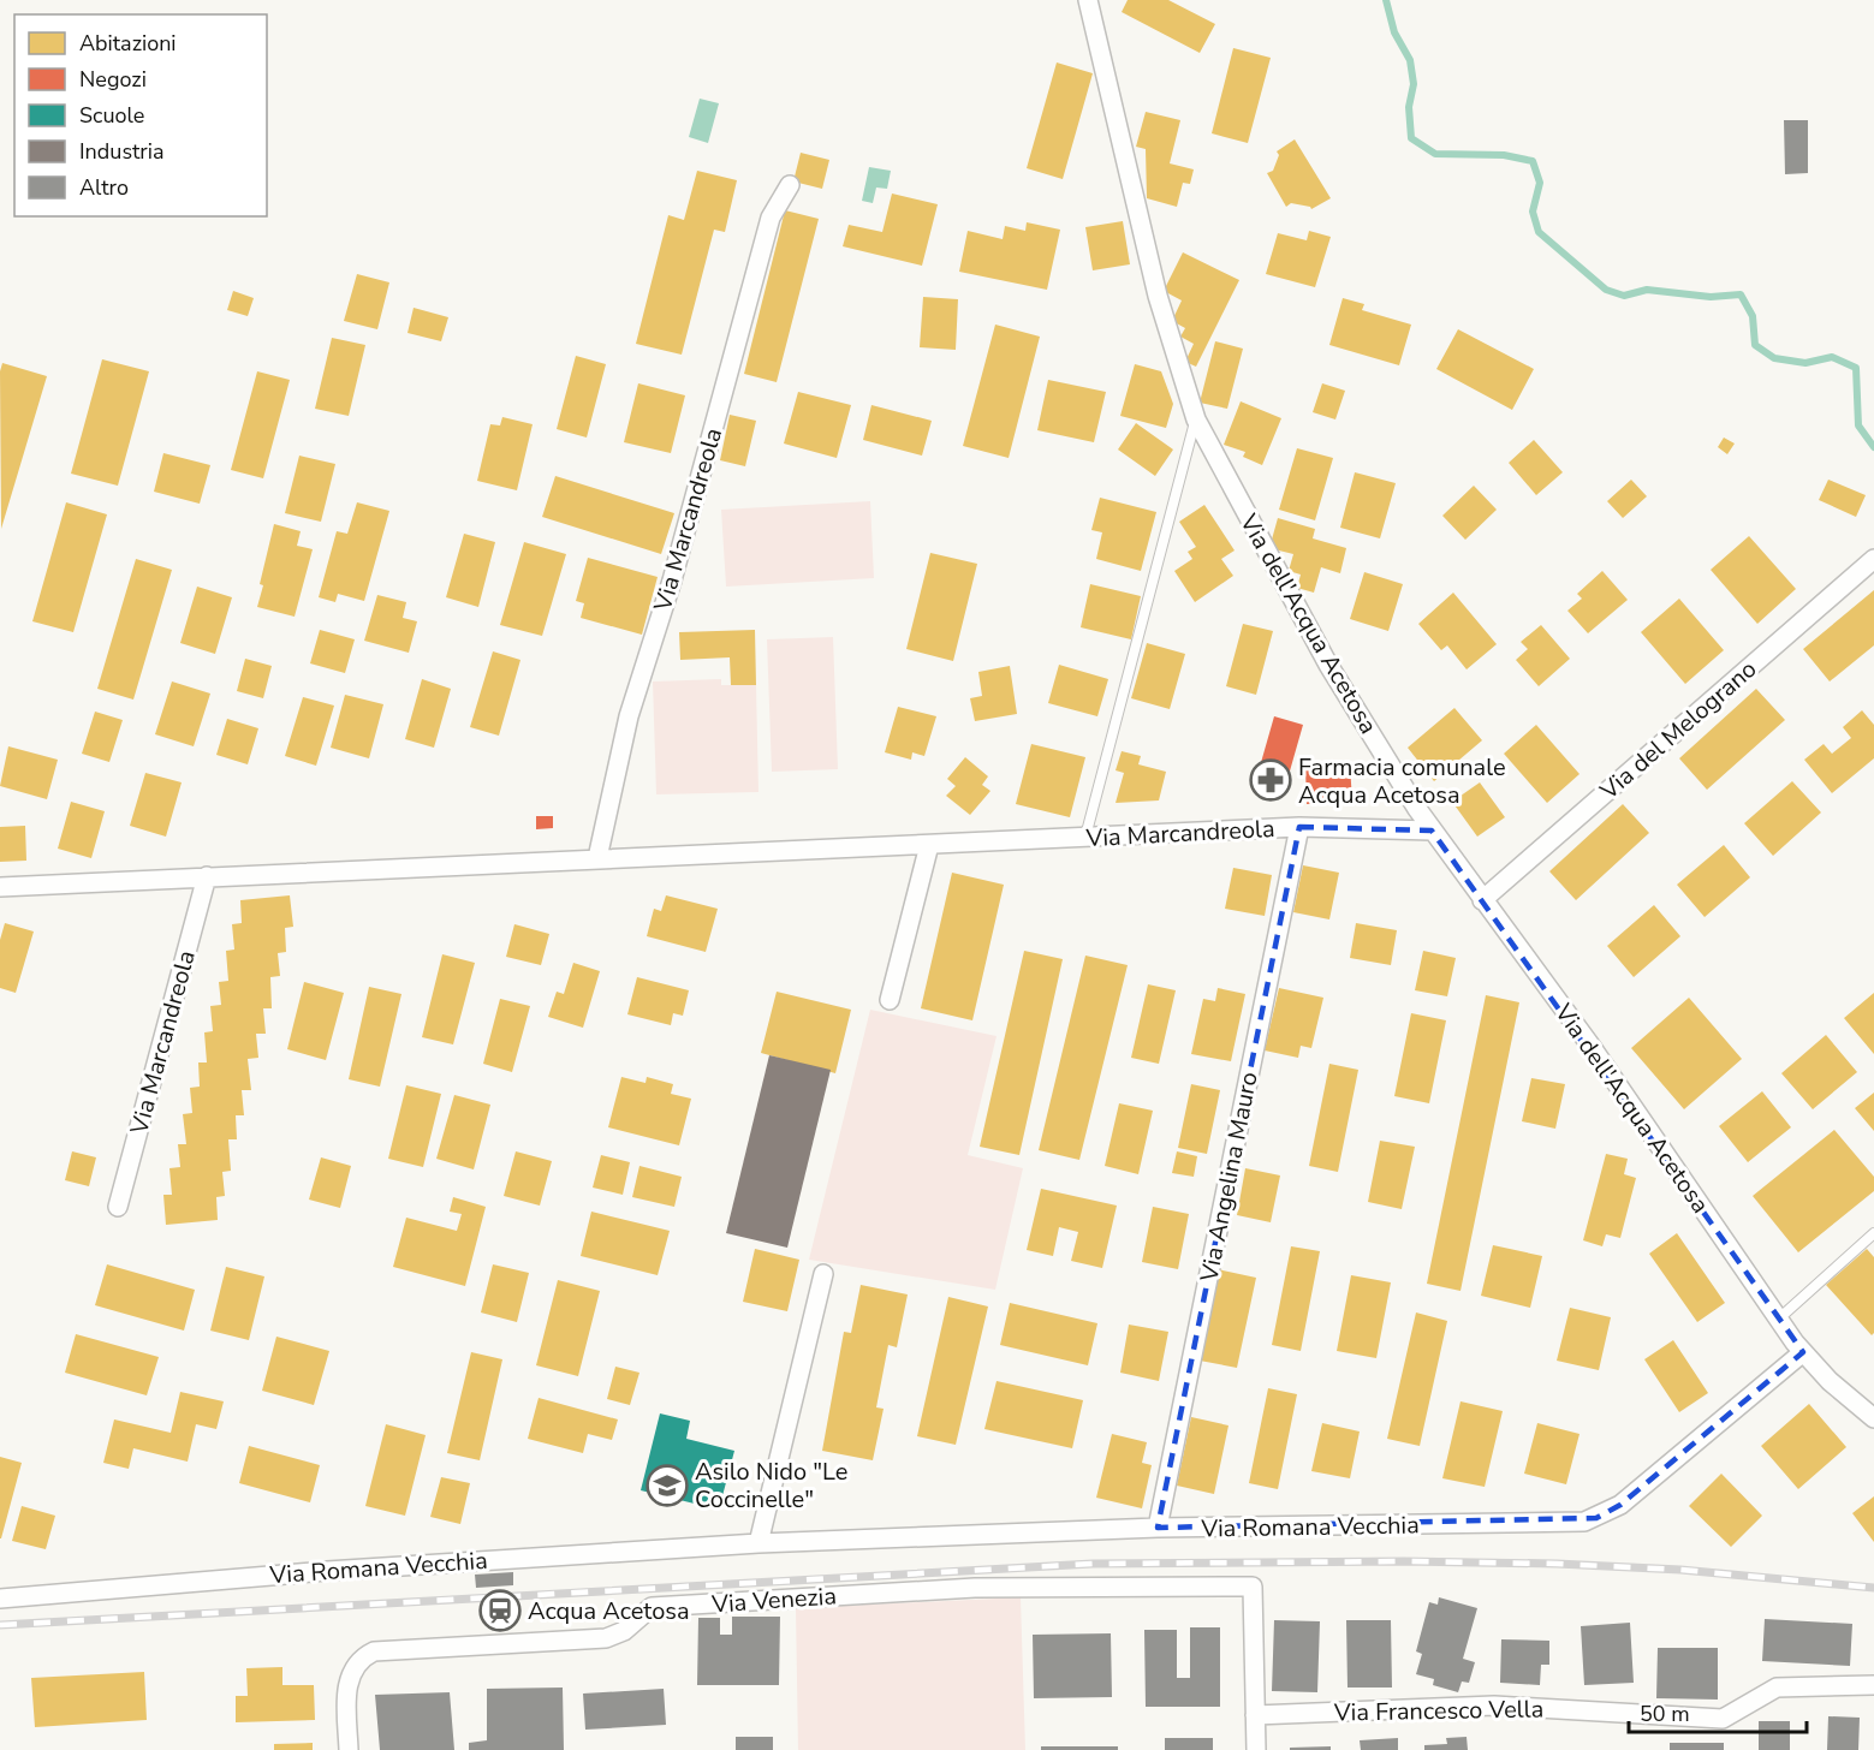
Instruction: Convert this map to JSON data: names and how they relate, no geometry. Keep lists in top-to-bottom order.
{
  "streets": {
    "street": [
      "Via Marcandreola",
      "Via dell'Acqua Acetosa",
      "Via del Melograno",
      "Via Angelina Mauro",
      "Via Romana Vecchia",
      "Via Venezia",
      "Via Francesco Vella"
    ]
  },
  "crossings": [
    ["Via Marcandreola", "Via dell'Acqua Acetosa"],
    ["Via Marcandreola", "Via Angelina Mauro"],
    ["Via dell'Acqua Acetosa", "Via del Melograno"],
    ["Via dell'Acqua Acetosa", "Via Romana Vecchia"],
    ["Via Angelina Mauro", "Via Romana Vecchia"],
    ["Via Venezia", "Via Francesco Vella"]
  ],
  "places": {
    "pharmacy": ["Farmacia comunale Acqua Acetosa"],
    "school or university": ["Asilo Nido \"Le Coccinelle\""],
    "station": ["Acqua Acetosa"]
  },
  "legend": [
    "Abitazioni",
    "Negozi",
    "Scuole",
    "Industria",
    "Altro"
  ],
  "scale_bar": "50 m"
}
